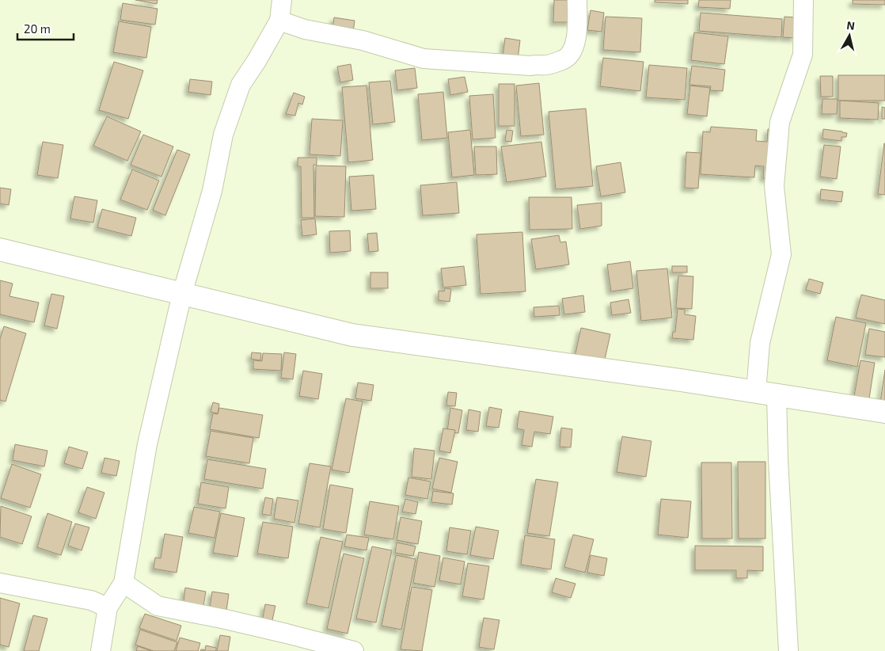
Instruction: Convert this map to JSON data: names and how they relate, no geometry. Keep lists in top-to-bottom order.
{
  "scale_bar": "20 m",
  "north": "top"
}
